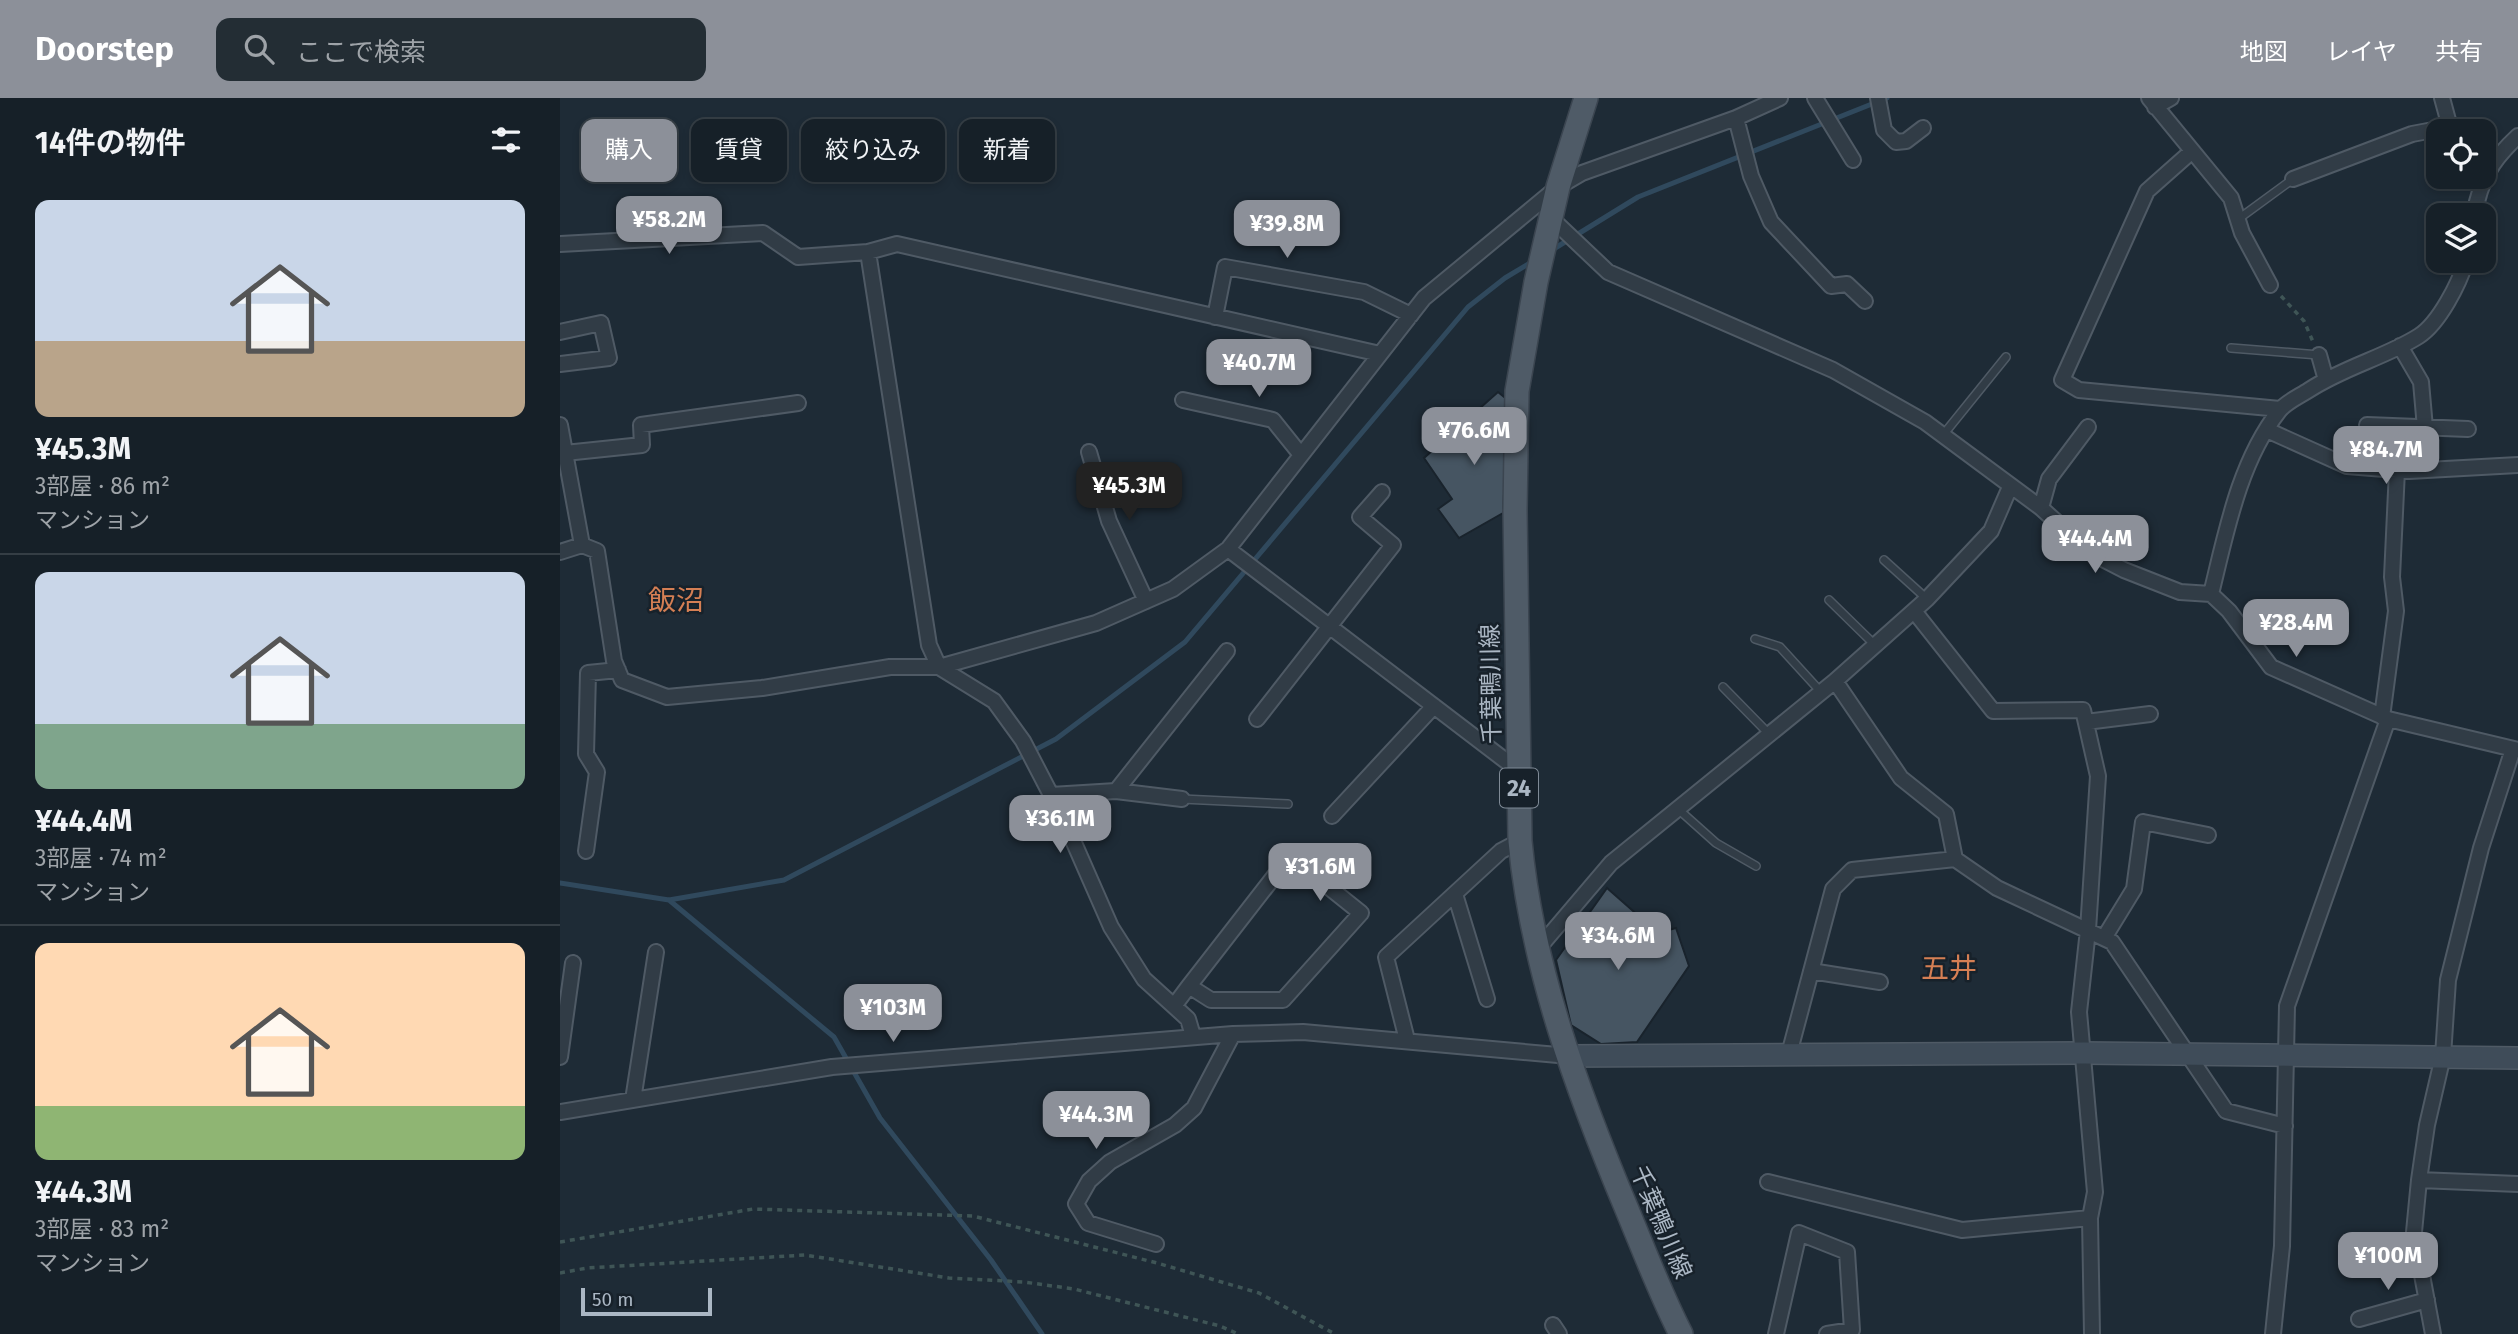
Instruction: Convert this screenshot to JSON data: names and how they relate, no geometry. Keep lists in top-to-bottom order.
{
  "streets": {
    "main road": ["千葉鴨川線", "24"]
  },
  "districts": ["飯沼", "五井"],
  "scale_bar": "50 m",
  "page": {
    "header": "Doorstep",
    "search": "ここで検索",
    "nav": ["地図", "レイヤ", "共有"],
    "heading": "14件の物件",
    "chip": [
      "購入",
      "賃貸",
      "絞り込み",
      "新着"
    ],
    "list": [
      {
        "name": "¥45.3M",
        "note": "3部屋 · 86 m² · マンション"
      },
      {
        "name": "¥44.4M",
        "note": "3部屋 · 74 m² · マンション"
      },
      {
        "name": "¥44.3M",
        "note": "3部屋 · 83 m² · マンション"
      }
    ],
    "price": [
      "¥58.2M",
      "¥39.8M",
      "¥40.7M",
      "¥76.6M",
      "¥84.7M",
      "¥45.3M",
      "¥44.4M",
      "¥28.4M",
      "¥36.1M",
      "¥31.6M",
      "¥34.6M",
      "¥103M",
      "¥44.3M",
      "¥100M"
    ],
    "scale": "50 m"
  }
}
